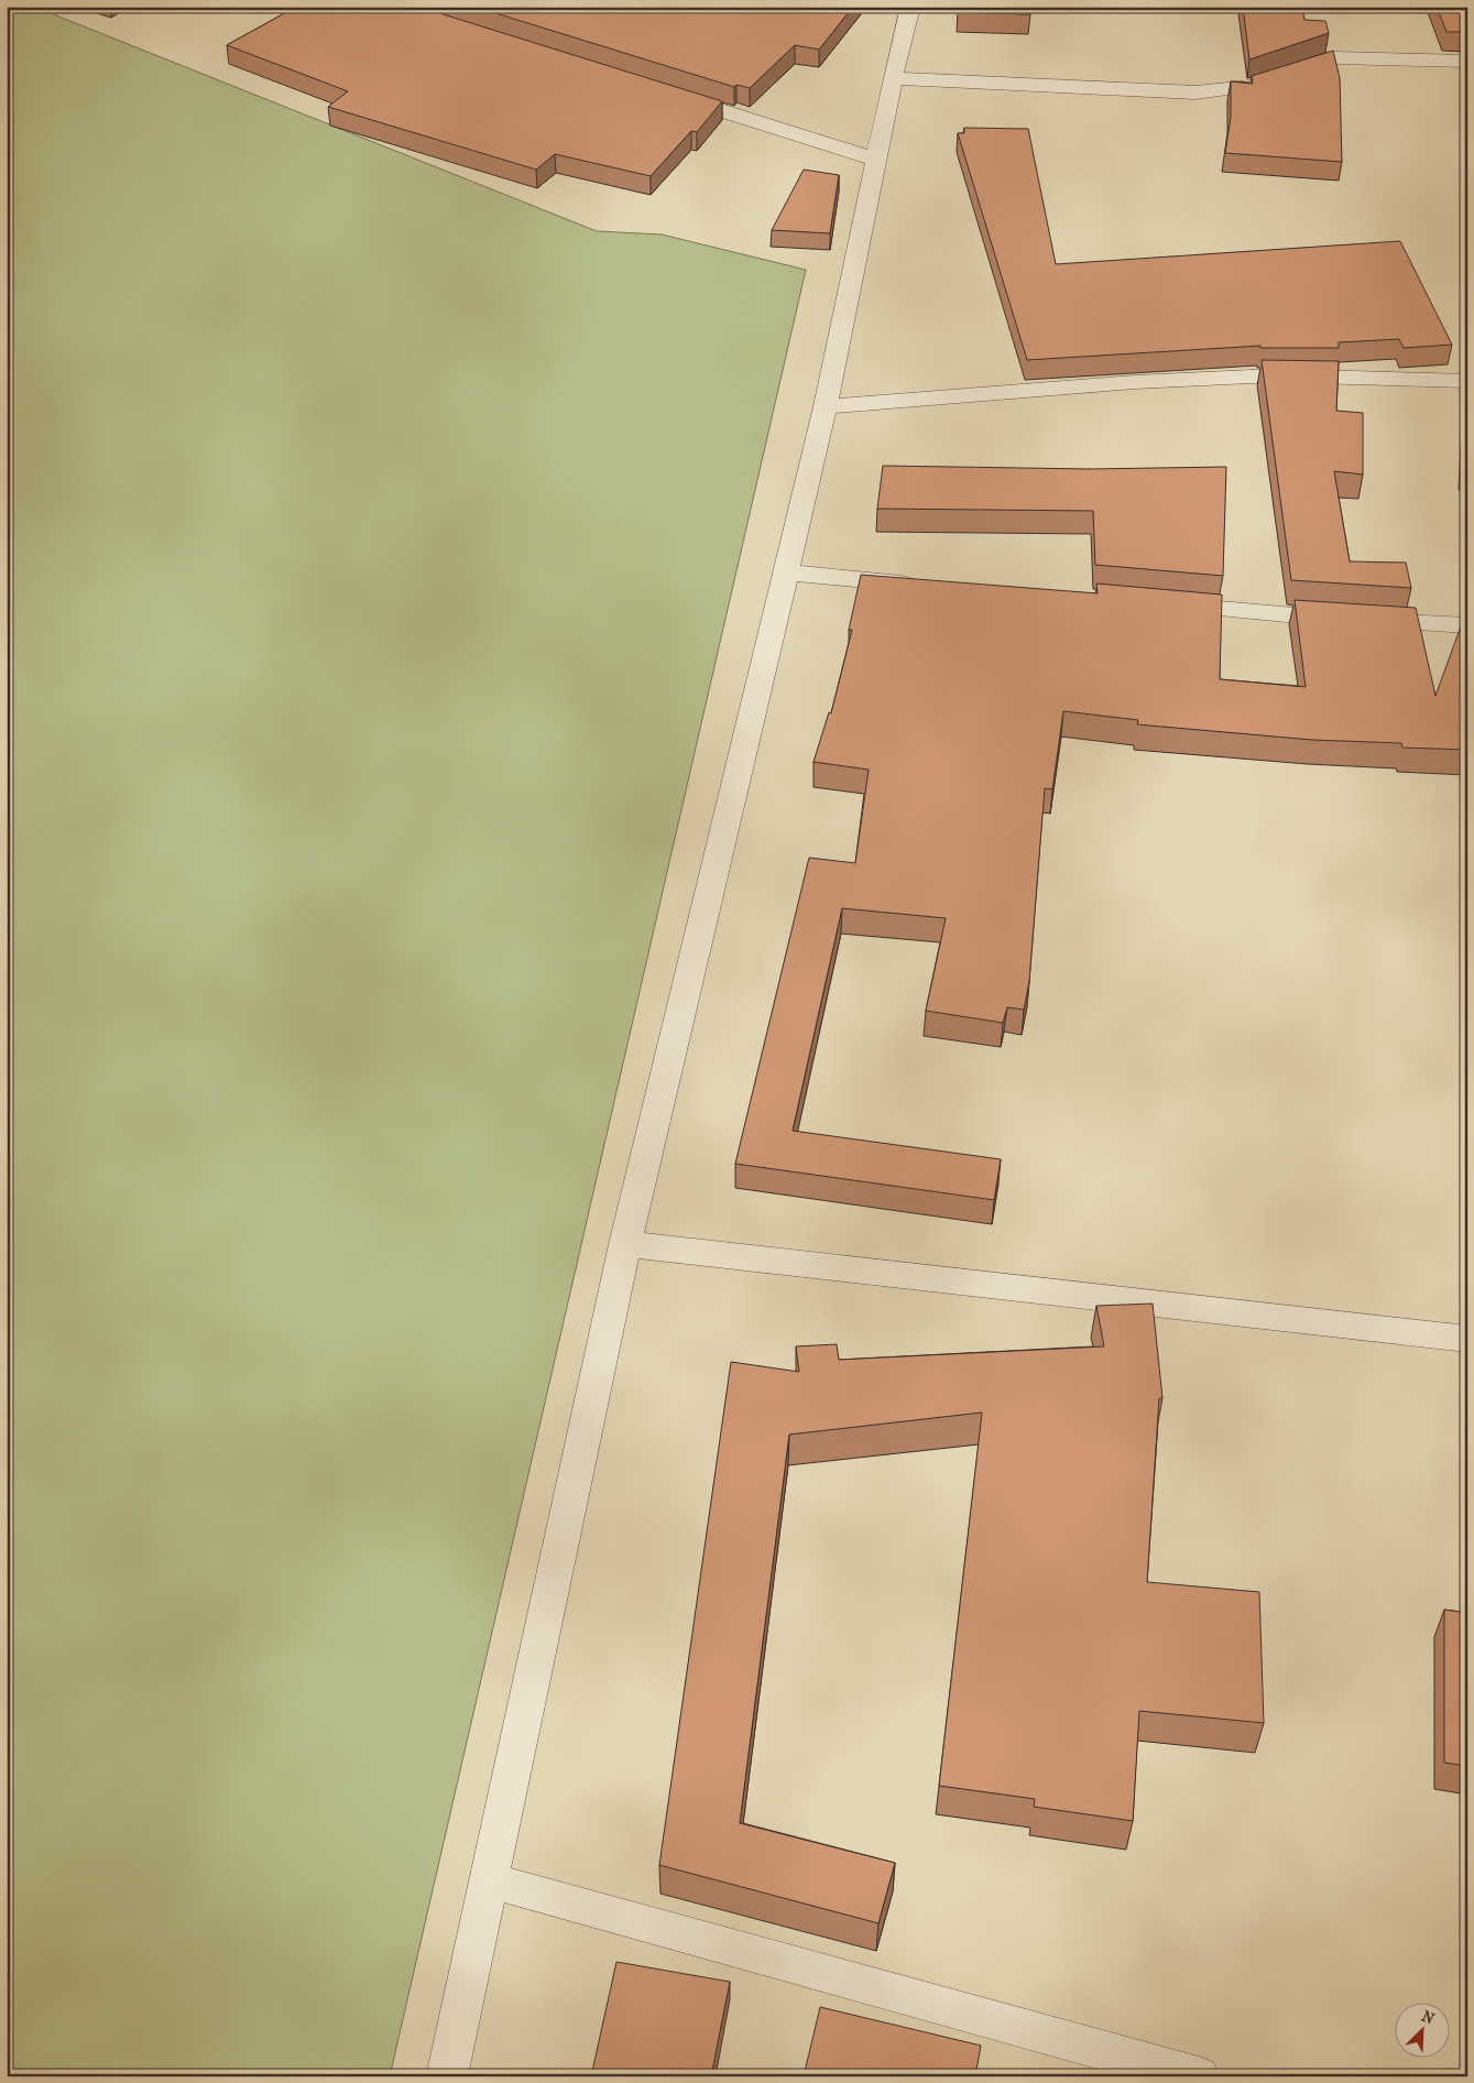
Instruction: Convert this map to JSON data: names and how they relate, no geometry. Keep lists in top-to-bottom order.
{
  "north": "top right"
}
